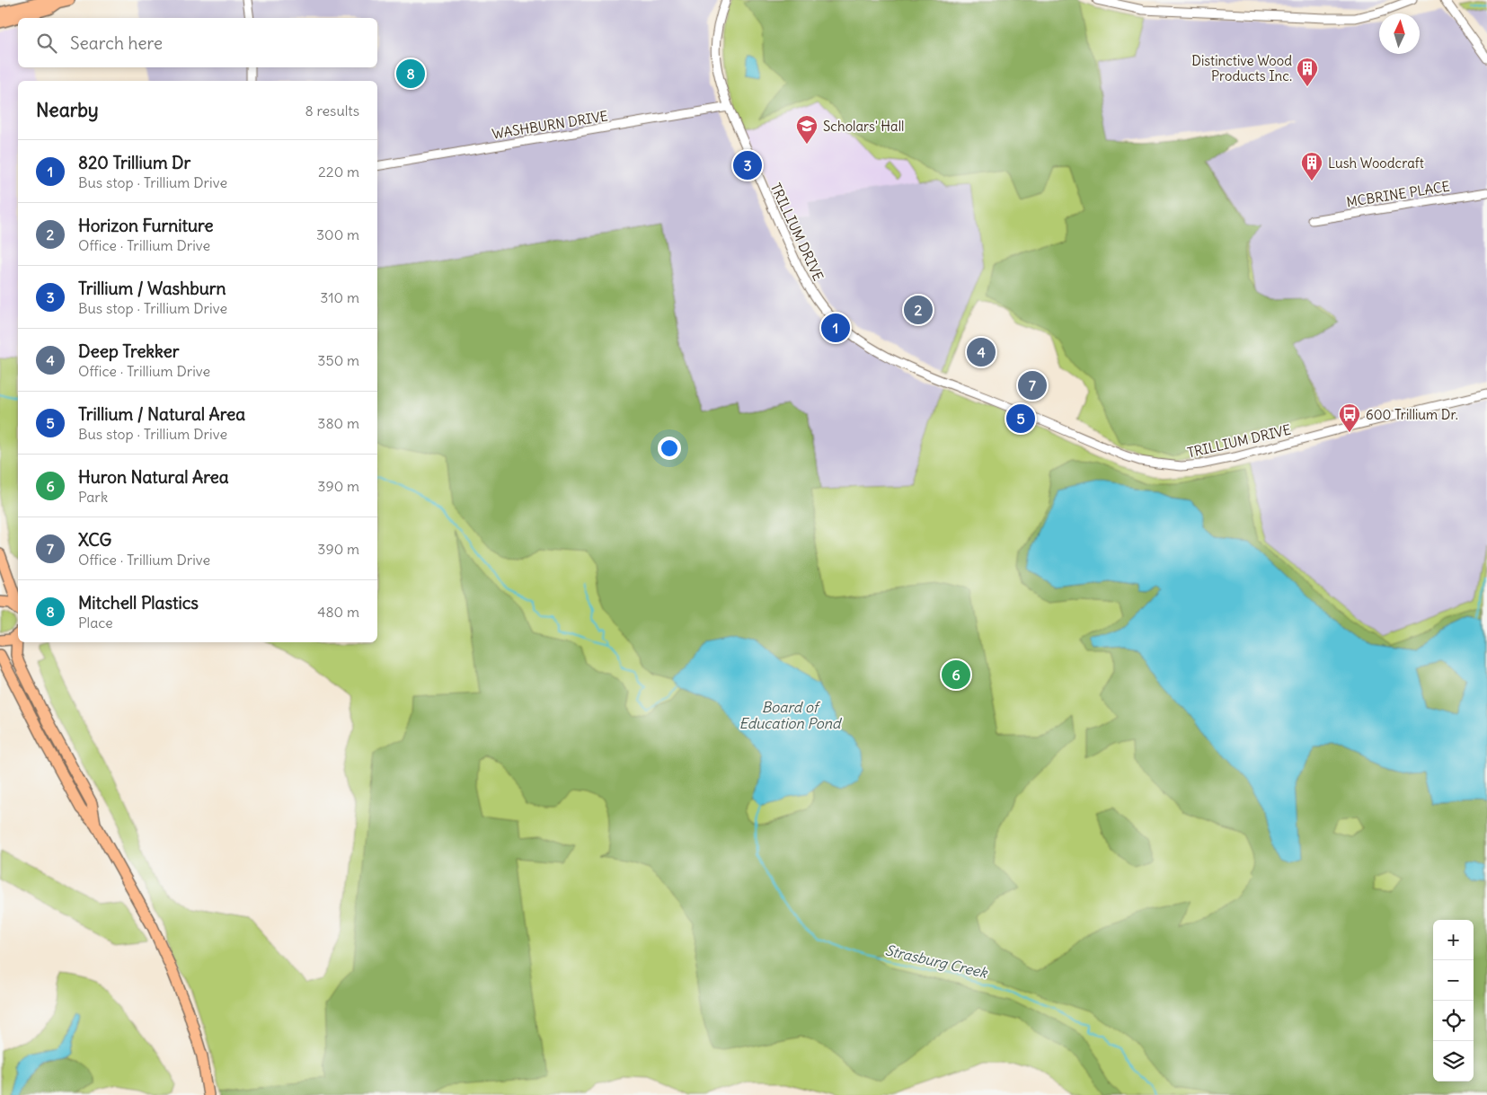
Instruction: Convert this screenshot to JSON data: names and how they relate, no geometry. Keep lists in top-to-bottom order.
{
  "streets": {
    "street": ["WASHBURN DRIVE", "MCBRINE PLACE", "TRILLIUM DRIVE"]
  },
  "crossings": [
    ["WASHBURN DRIVE", "TRILLIUM DRIVE"]
  ],
  "water": ["Board of Education Pond", "Strasburg Creek"],
  "places": {
    "building": ["Distinctive Wood Products Inc.", "Lush Woodcraft"],
    "school or university": ["Scholars' Hall"],
    "bus stop": ["600 Trillium Dr."]
  },
  "north": "top",
  "page": {
    "search": "Search here",
    "pins": [
      "8",
      "3",
      "2",
      "1",
      "4",
      "7",
      "5",
      "6"
    ],
    "heading": ["Nearby", "8 results"],
    "list": [
      {
        "mark": "1",
        "name": "820 Trillium Dr",
        "note": "Bus stop · Trillium Drive",
        "value": "220 m"
      },
      {
        "mark": "2",
        "name": "Horizon Furniture",
        "note": "Office · Trillium Drive",
        "value": "300 m"
      },
      {
        "mark": "3",
        "name": "Trillium / Washburn",
        "note": "Bus stop · Trillium Drive",
        "value": "310 m"
      },
      {
        "mark": "4",
        "name": "Deep Trekker",
        "note": "Office · Trillium Drive",
        "value": "350 m"
      },
      {
        "mark": "5",
        "name": "Trillium / Natural Area",
        "note": "Bus stop · Trillium Drive",
        "value": "380 m"
      },
      {
        "mark": "6",
        "name": "Huron Natural Area",
        "note": "Park",
        "value": "390 m"
      },
      {
        "mark": "7",
        "name": "XCG",
        "note": "Office · Trillium Drive",
        "value": "390 m"
      },
      {
        "mark": "8",
        "name": "Mitchell Plastics",
        "note": "Place",
        "value": "480 m"
      }
    ],
    "map_buttons": ["+", "−"]
  }
}
